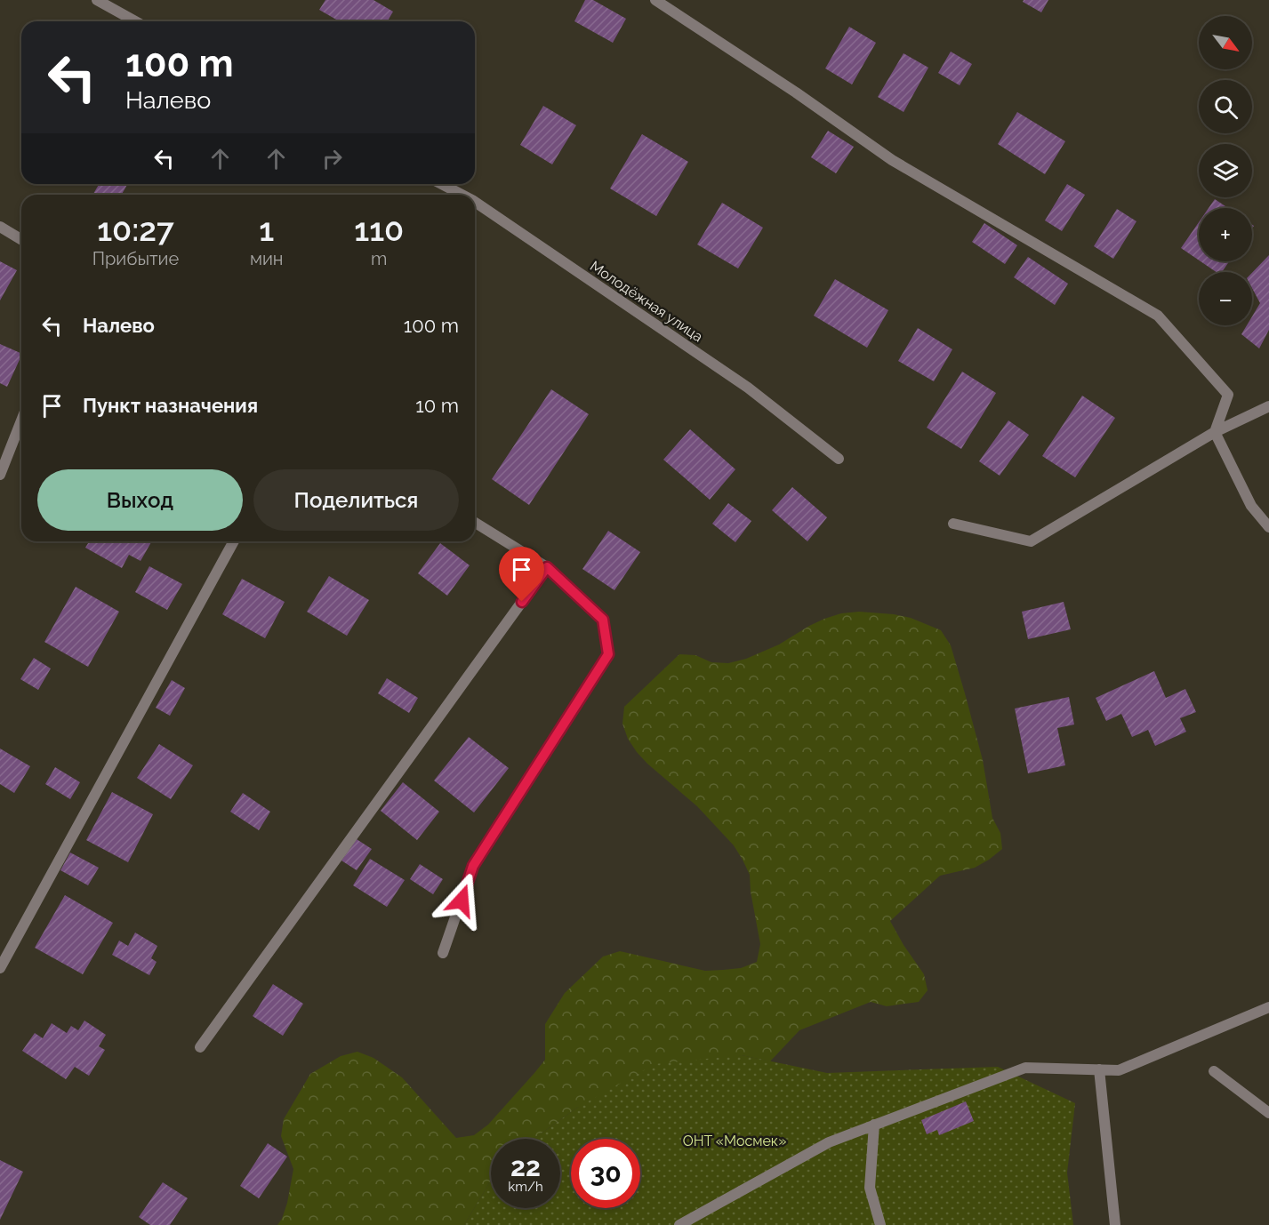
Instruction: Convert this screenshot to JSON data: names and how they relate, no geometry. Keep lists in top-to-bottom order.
{
  "streets": {
    "street": ["Молодёжная улица"]
  },
  "parks": ["ОНТ «Мосмек»"],
  "north": "bottom right",
  "page": {
    "map_buttons": ["+", "−"],
    "turn": ["100 m", "Налево"],
    "eta": [
      "10:27",
      "Прибытие",
      "1",
      "мин",
      "110",
      "m"
    ],
    "list": [
      {
        "name": "Налево",
        "value": "100 m"
      },
      {
        "name": "Пункт назначения",
        "value": "10 m"
      }
    ],
    "buttons": ["Выход", "Поделиться"],
    "speed": "22 km/h",
    "limit": "30"
  }
}
